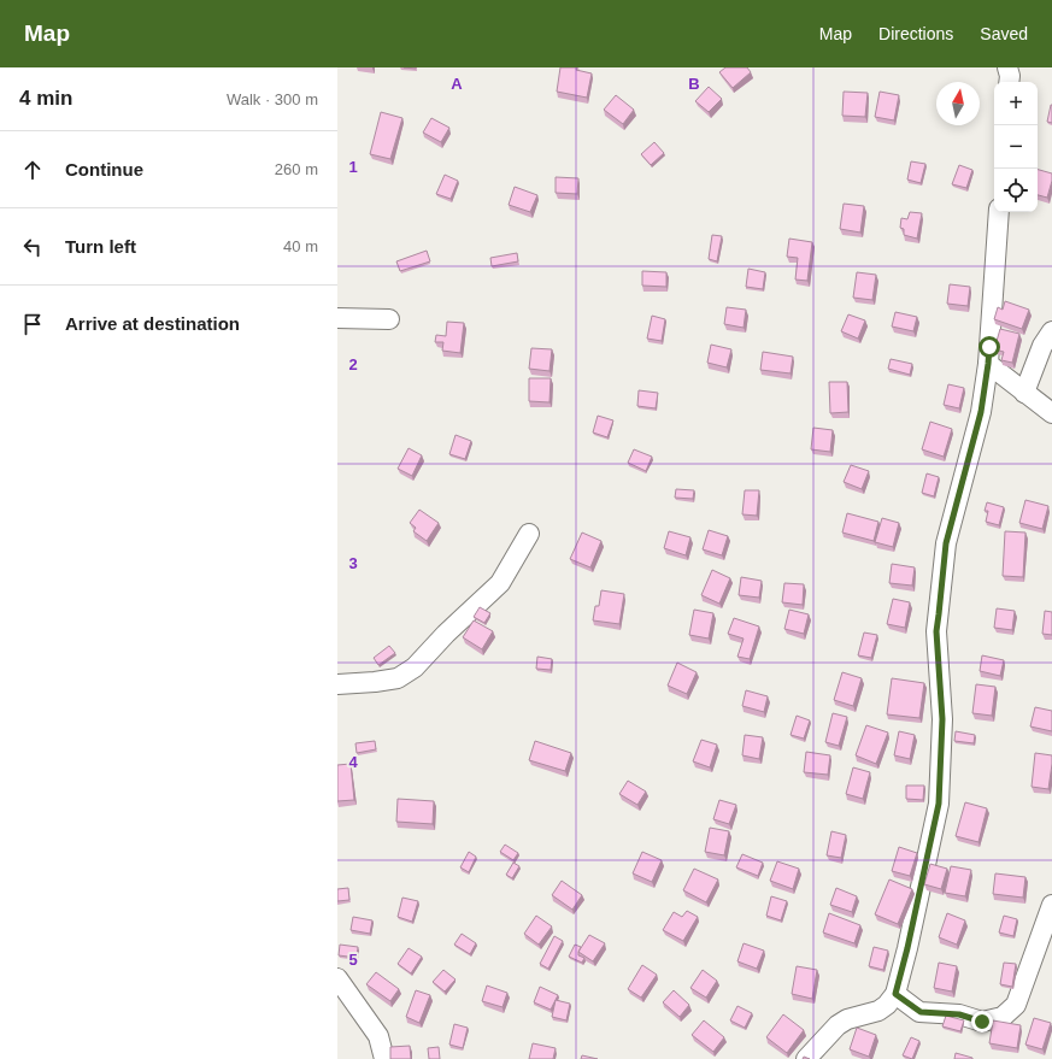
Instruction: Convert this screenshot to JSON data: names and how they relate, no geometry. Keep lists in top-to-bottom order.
{
  "north": "top",
  "page": {
    "header": "Map",
    "nav": ["Map", "Directions", "Saved"],
    "heading": ["4 min", "Walk · 300 m"],
    "map_buttons": ["+", "−"],
    "list": [
      ["Continue", "260 m"],
      ["Turn left", "40 m"],
      "Arrive at destination"
    ]
  },
  "grid": {
    "columns": ["A", "B"],
    "rows": [
      "1",
      "2",
      "3",
      "4",
      "5"
    ]
  }
}
